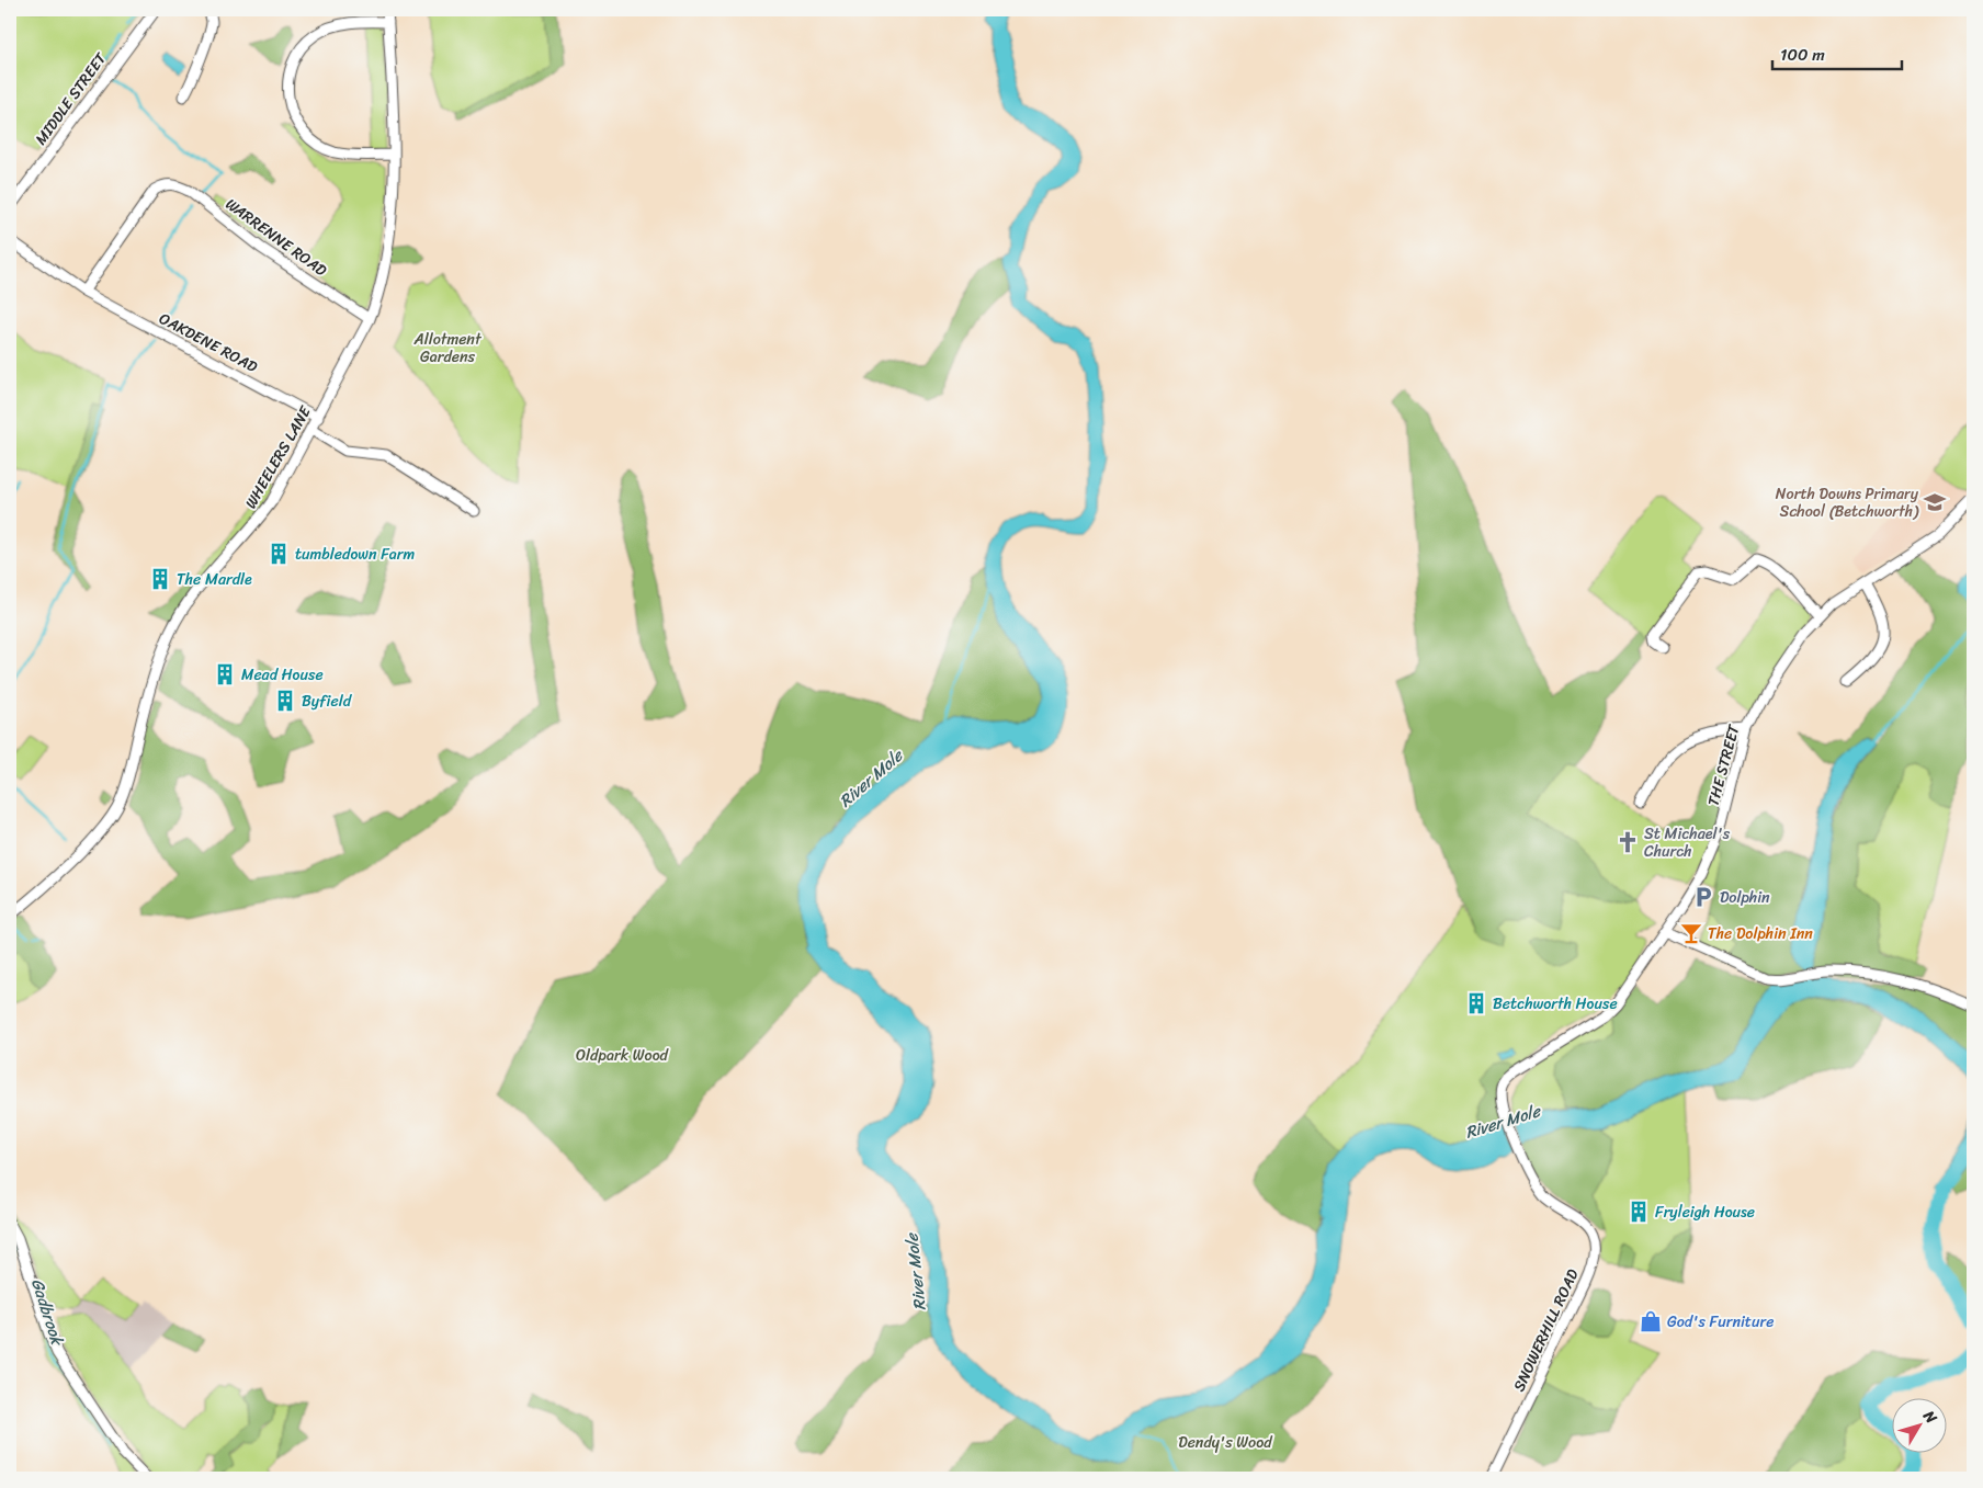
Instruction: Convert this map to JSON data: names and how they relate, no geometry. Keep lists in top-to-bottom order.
{
  "streets": {
    "street": [
      "MIDDLE STREET",
      "WARRENNE ROAD",
      "OAKDENE ROAD",
      "WHEELERS LANE",
      "THE STREET",
      "SNOWERHILL ROAD"
    ]
  },
  "crossings": [
    ["WARRENNE ROAD", "OAKDENE ROAD"],
    ["WARRENNE ROAD", "WHEELERS LANE"],
    ["OAKDENE ROAD", "WHEELERS LANE"],
    ["THE STREET", "SNOWERHILL ROAD"]
  ],
  "water": ["River Mole", "Gadbrook"],
  "parks": ["Allotment Gardens", "Oldpark Wood", "Dendy's Wood"],
  "places": {
    "school or university": ["North Downs Primary School (Betchworth)"],
    "building": [
      "tumbledown Farm",
      "The Mardle",
      "Mead House",
      "Byfield",
      "Betchworth House",
      "Fryleigh House"
    ],
    "church": ["St Michael's Church"],
    "parking": ["Dolphin"],
    "bar": ["The Dolphin Inn"],
    "shop": ["God's Furniture"]
  },
  "scale_bar": "100 m",
  "north": "top right"
}
